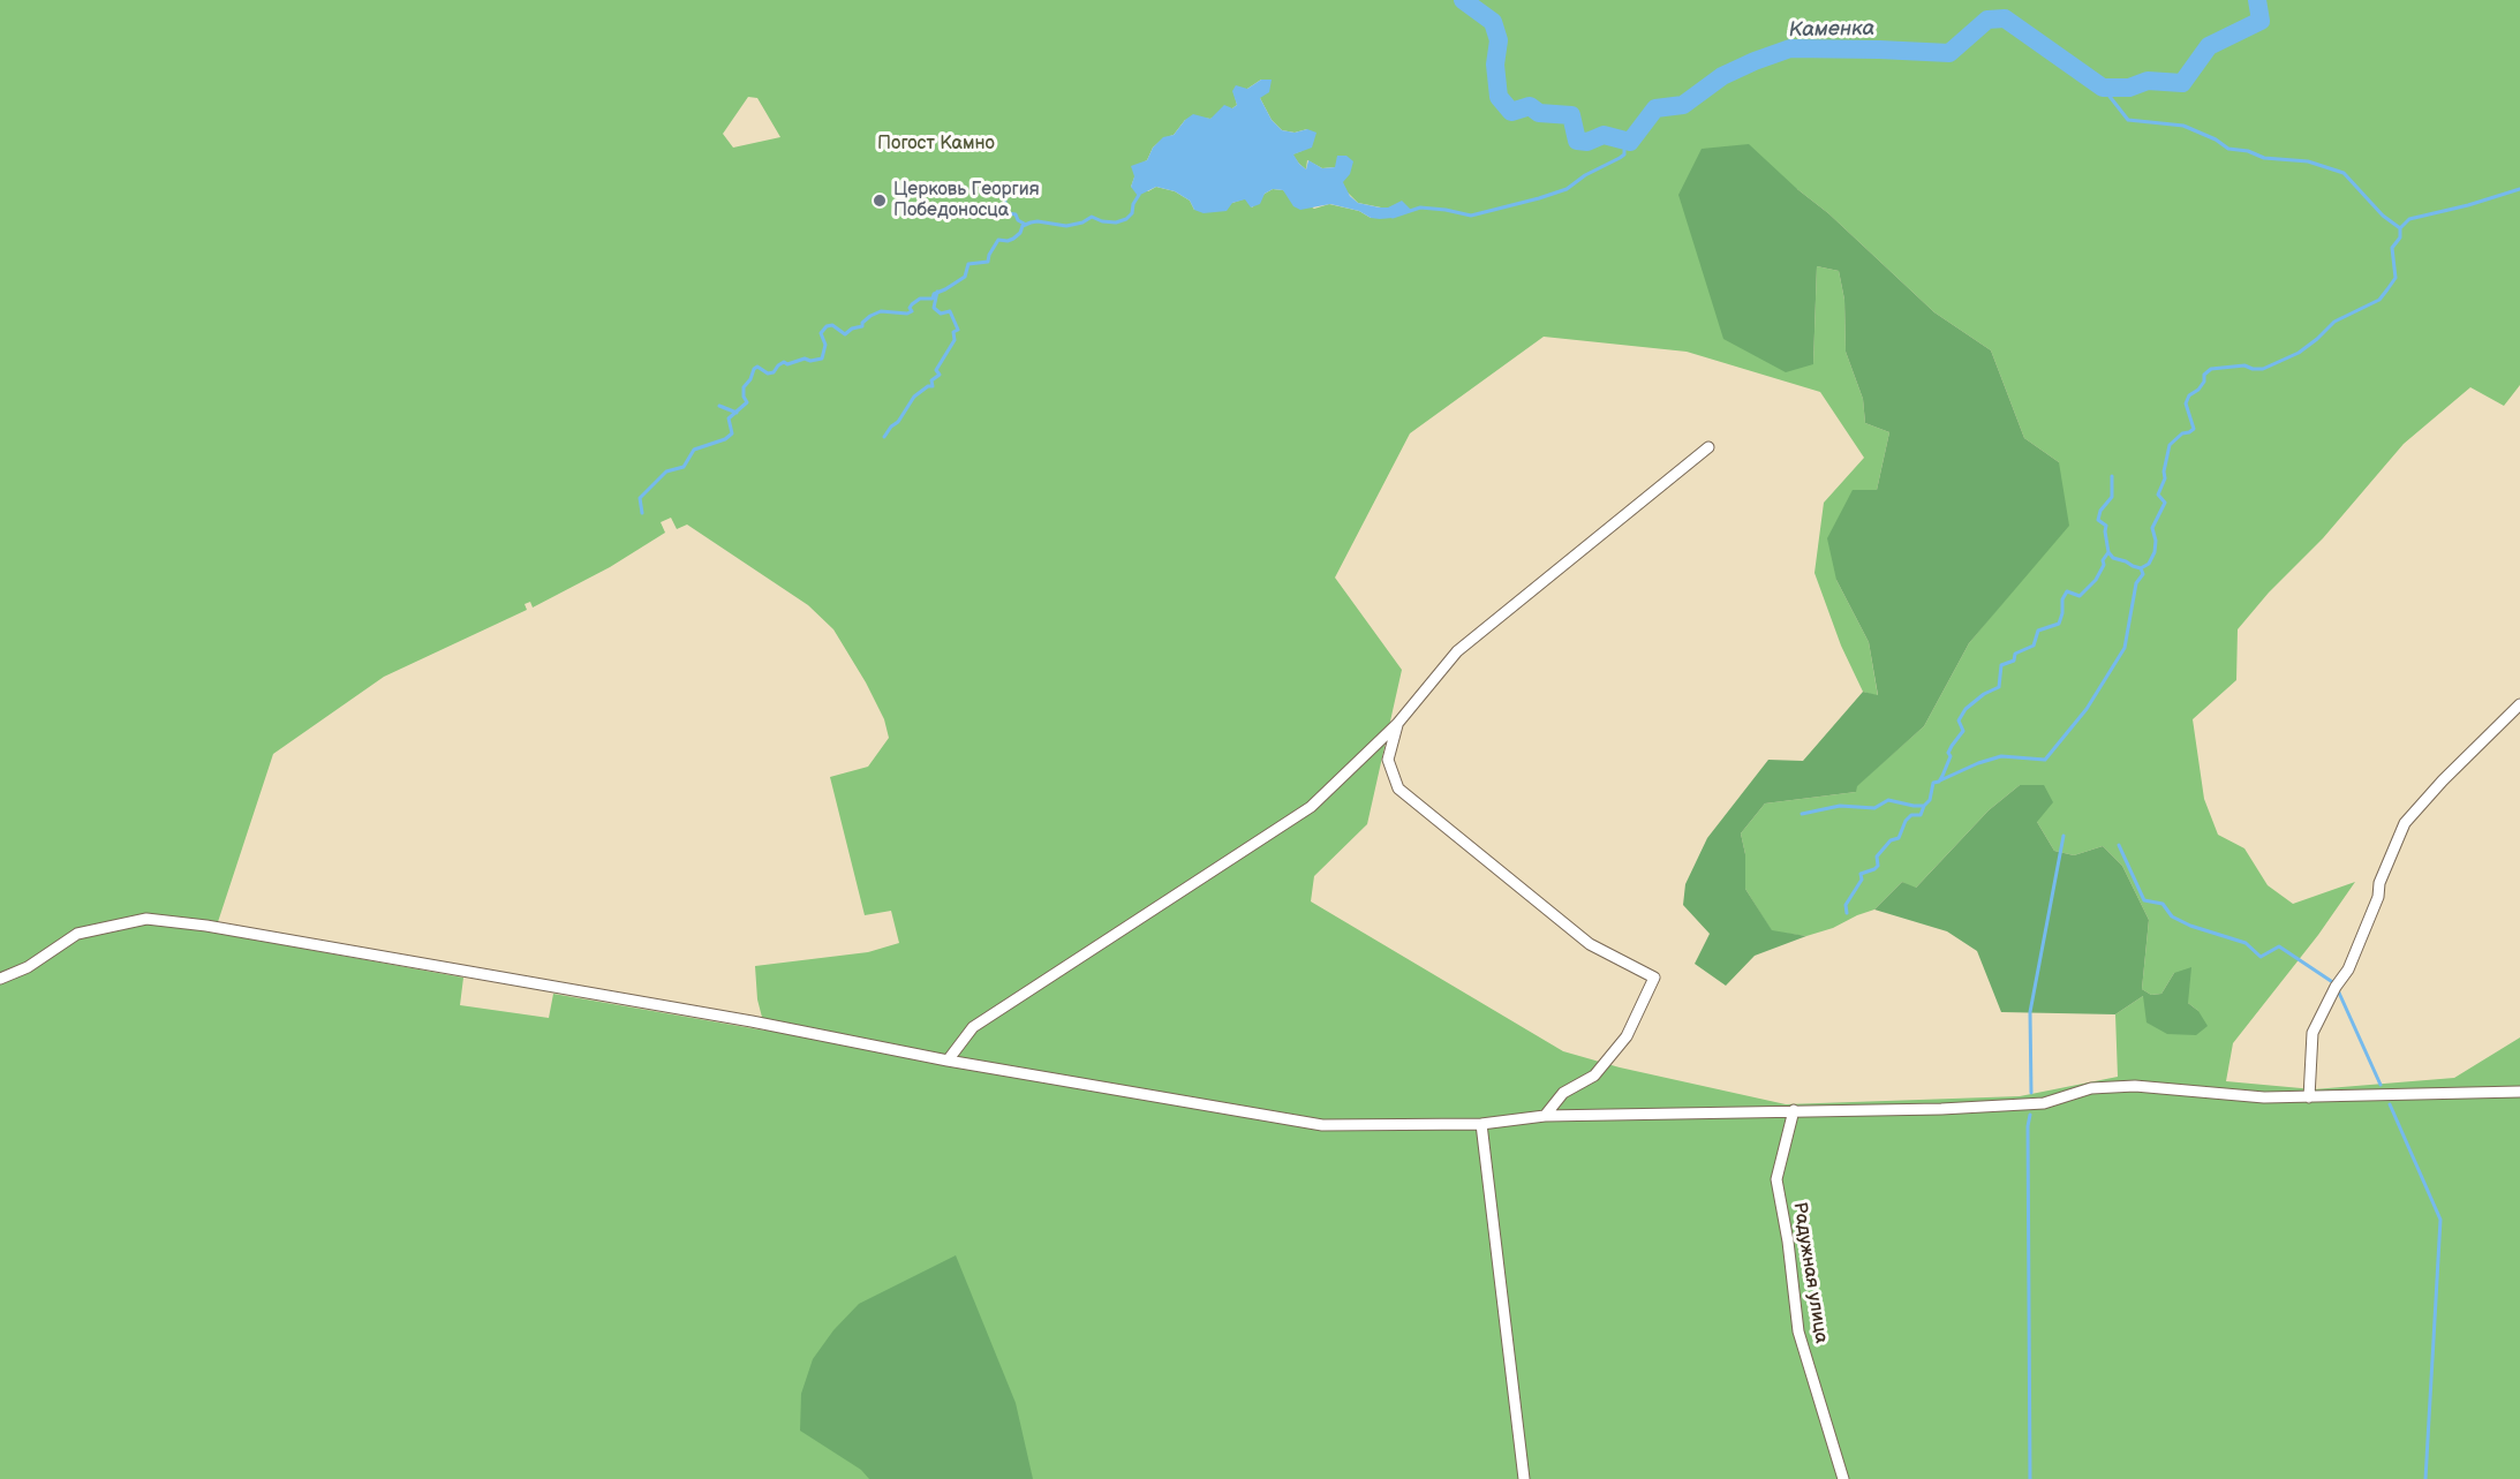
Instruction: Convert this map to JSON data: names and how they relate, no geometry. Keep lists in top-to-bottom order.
{
  "streets": {
    "street": ["Радужная улица"]
  },
  "water": ["Каменка"],
  "parks": ["Погост Камно"],
  "places": ["Церковь Георгия Победоносца"]
}
